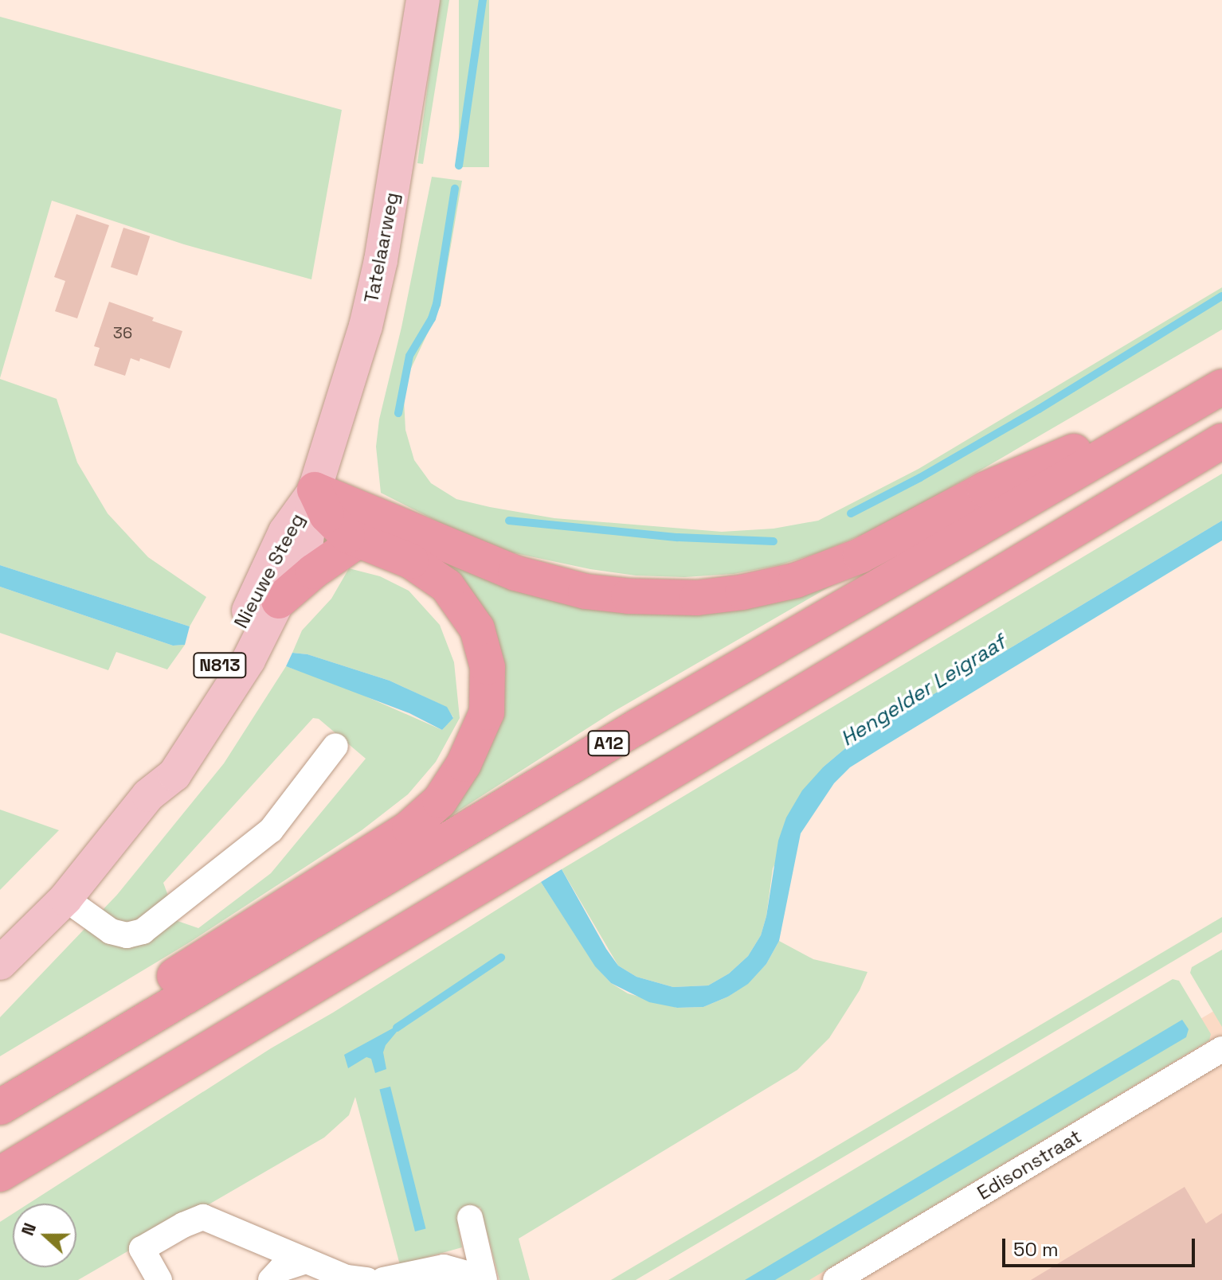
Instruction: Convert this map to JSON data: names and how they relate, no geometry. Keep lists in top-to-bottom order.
{
  "streets": {
    "highway": ["A12"],
    "main road": ["Tatelaarweg", "Nieuwe Steeg", "N813"],
    "street": ["Edisonstraat"]
  },
  "crossings": [
    ["Tatelaarweg", "Nieuwe Steeg"],
    ["Tatelaarweg", "A12"],
    ["Nieuwe Steeg", "A12"]
  ],
  "water": ["Hengelder Leigraaf"],
  "house_numbers": ["36"],
  "scale_bar": "50 m",
  "north": "left"
}
